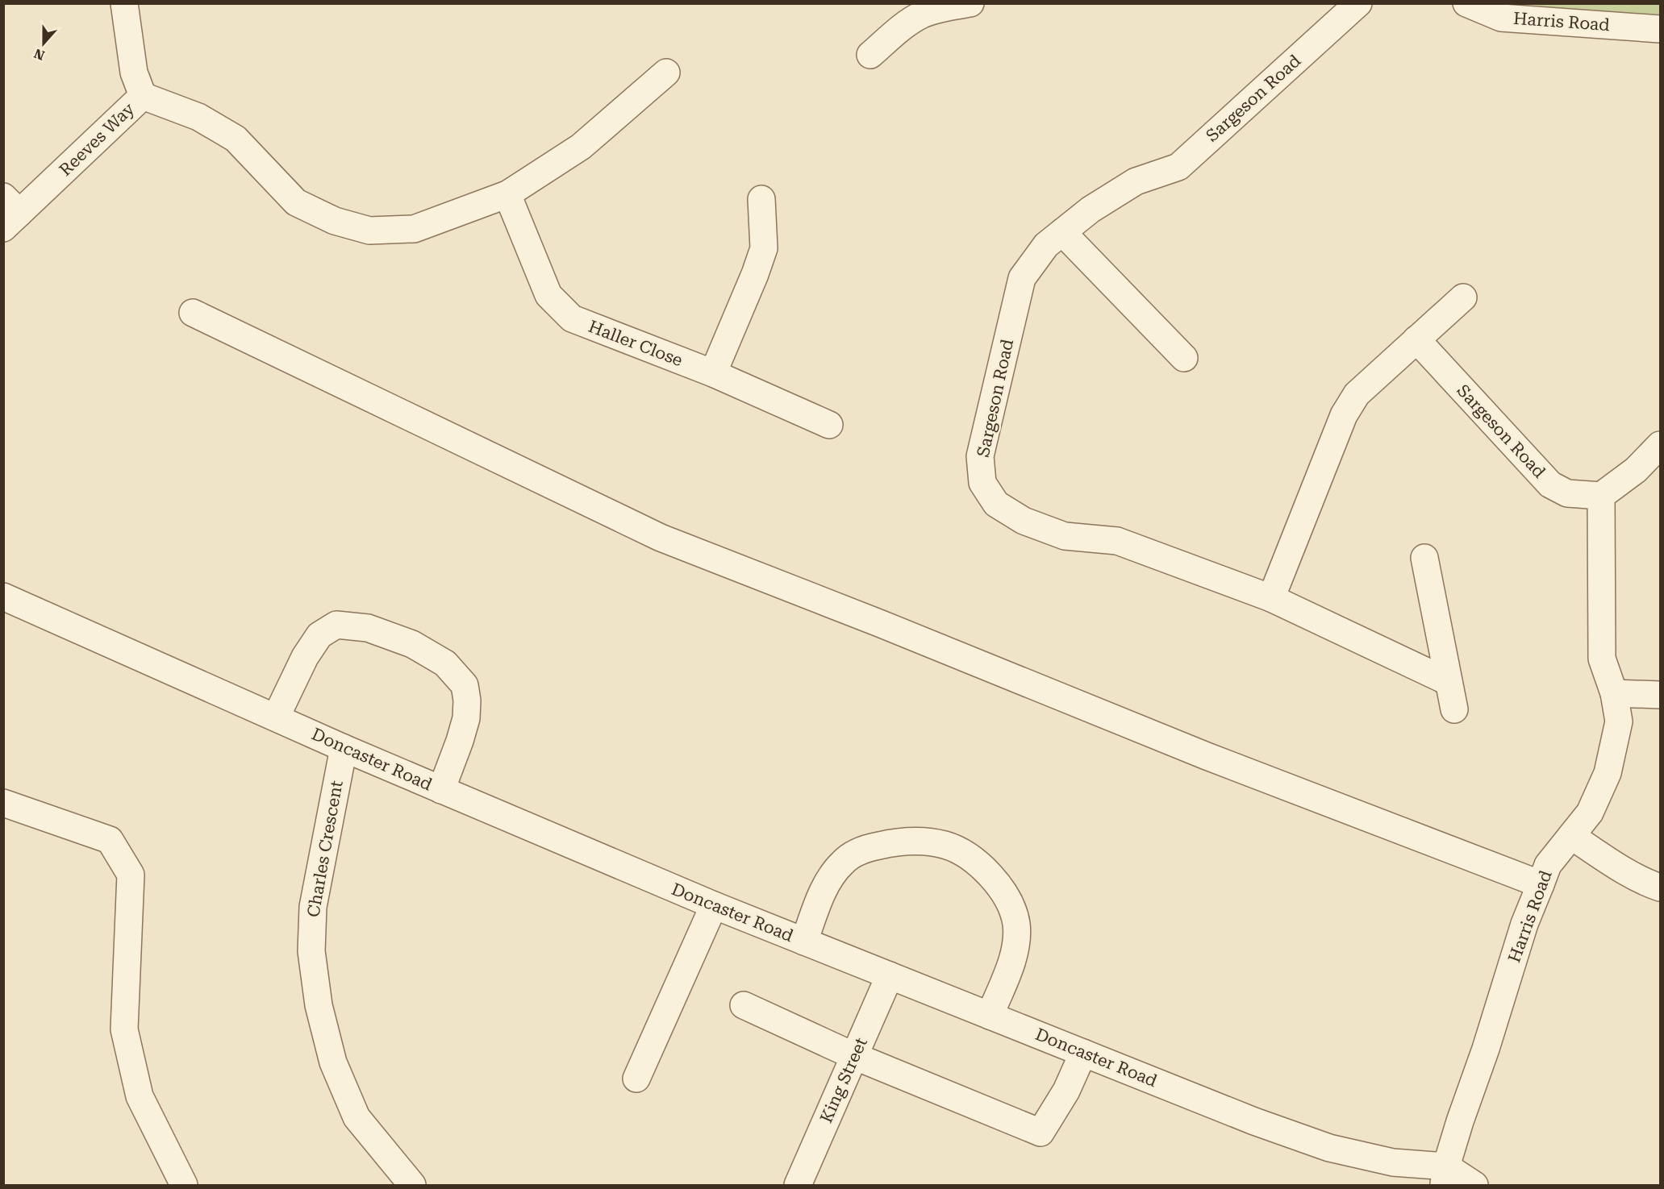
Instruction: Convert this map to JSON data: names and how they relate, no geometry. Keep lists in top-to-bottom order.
{
  "streets": {
    "street": [
      "Harris Road",
      "Sargeson Road",
      "Reeves Way",
      "Haller Close",
      "Doncaster Road",
      "Charles Crescent",
      "King Street"
    ]
  },
  "crossings": [
    ["Harris Road", "Sargeson Road"],
    ["Harris Road", "Doncaster Road"],
    ["Doncaster Road", "Charles Crescent"],
    ["Doncaster Road", "King Street"]
  ],
  "north": "bottom"
}
